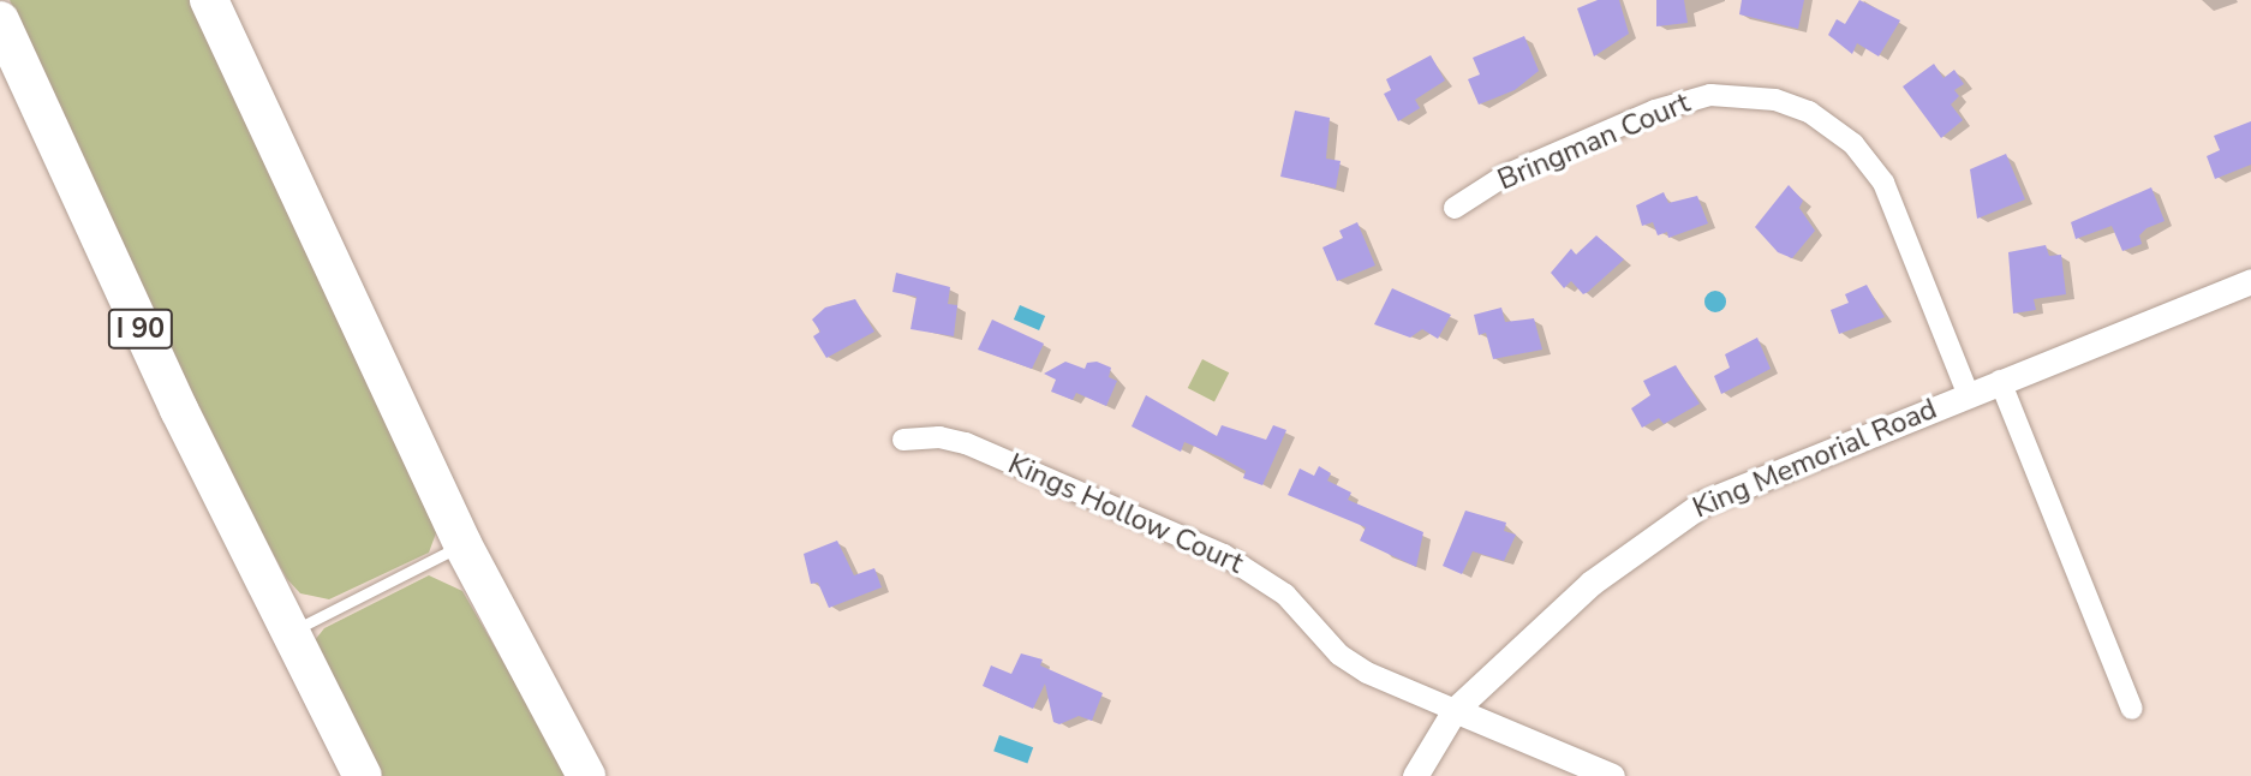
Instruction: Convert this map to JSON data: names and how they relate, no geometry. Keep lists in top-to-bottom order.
{
  "streets": {
    "highway": ["I 90"],
    "street": ["Bringman Court", "King Memorial Road", "Kings Hollow Court"]
  },
  "crossings": [
    ["Bringman Court", "King Memorial Road"],
    ["King Memorial Road", "Kings Hollow Court"]
  ]
}
